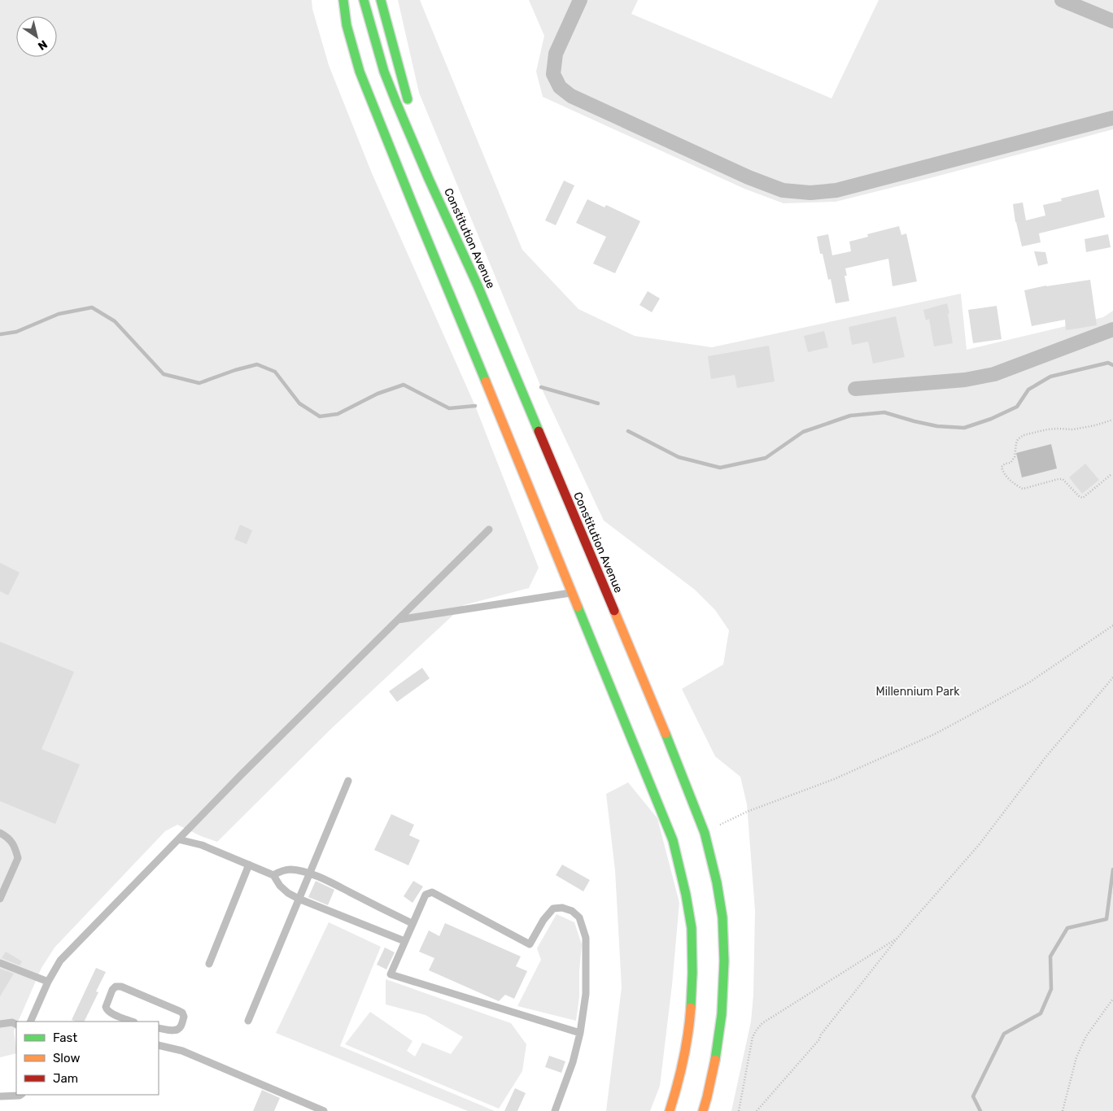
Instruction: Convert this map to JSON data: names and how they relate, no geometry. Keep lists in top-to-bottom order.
{
  "streets": {
    "main road": ["Constitution Avenue"]
  },
  "parks": ["Millennium Park"],
  "legend": ["Fast", "Slow", "Jam"],
  "north": "bottom right"
}
